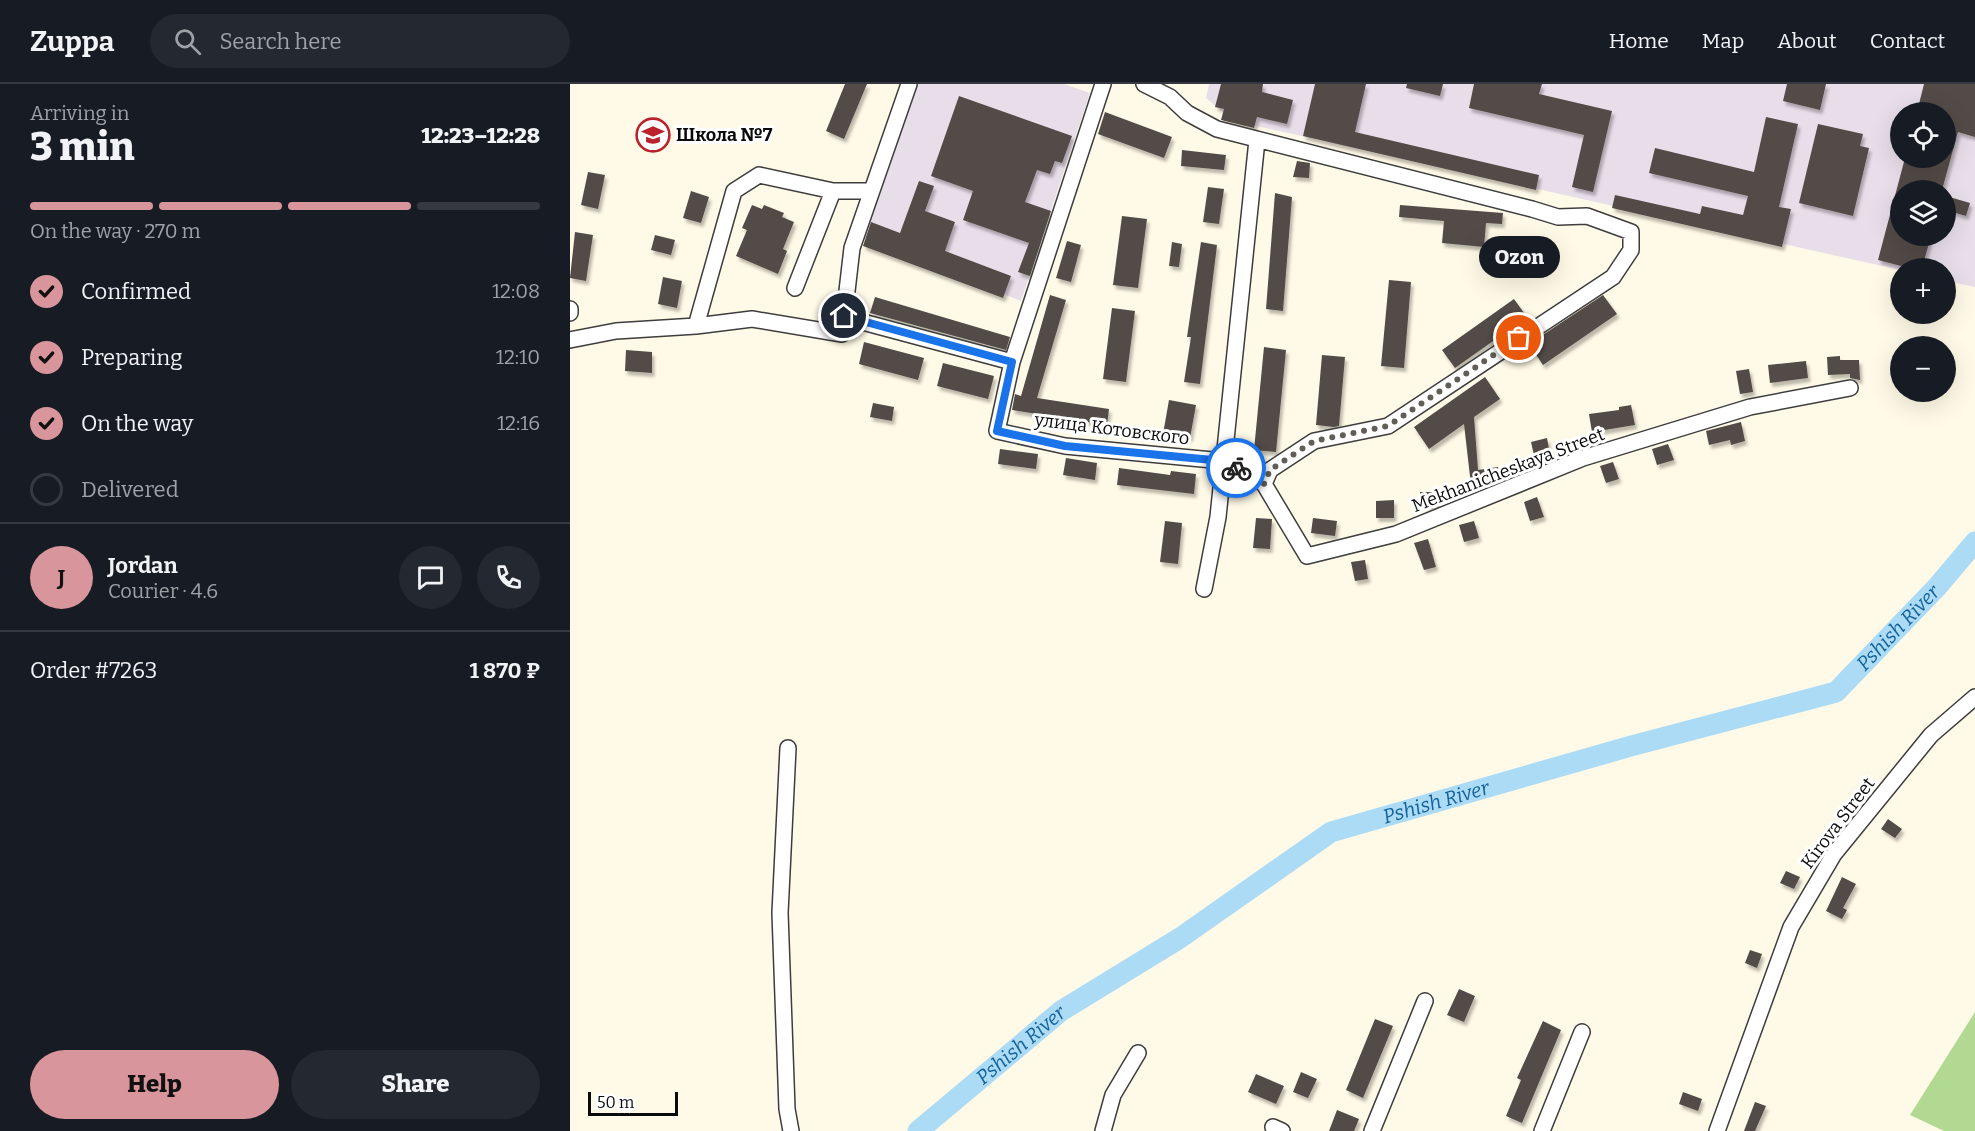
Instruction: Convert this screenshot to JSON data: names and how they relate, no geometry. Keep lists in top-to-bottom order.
{
  "streets": {
    "street": ["улица Котовского", "Mekhanicheskaya Street", "Kirova Street"]
  },
  "crossings": [
    ["улица Котовского", "Mekhanicheskaya Street"]
  ],
  "water": ["Pshish River"],
  "places": {
    "school or university": ["Школа №7"],
    "other": ["Ozon"]
  },
  "scale_bar": "50 m",
  "page": {
    "header": "Zuppa",
    "search": "Search here",
    "nav": [
      "Home",
      "Map",
      "About",
      "Contact"
    ],
    "heading": ["3 min", "Arriving in", "12:23–12:28"],
    "panel": [
      "Jordan",
      "Courier · 4.6",
      "Order #7263",
      "1 870 ₽"
    ],
    "map_buttons": ["+", "−"],
    "bar": "On the way · 270 m",
    "bubble": "Ozon",
    "list": [
      ["Confirmed", "12:08"],
      ["Preparing", "12:10"],
      ["On the way", "12:16"],
      "Delivered"
    ],
    "round": "J",
    "buttons": ["Help", "Share"],
    "scale": "50 m"
  }
}
